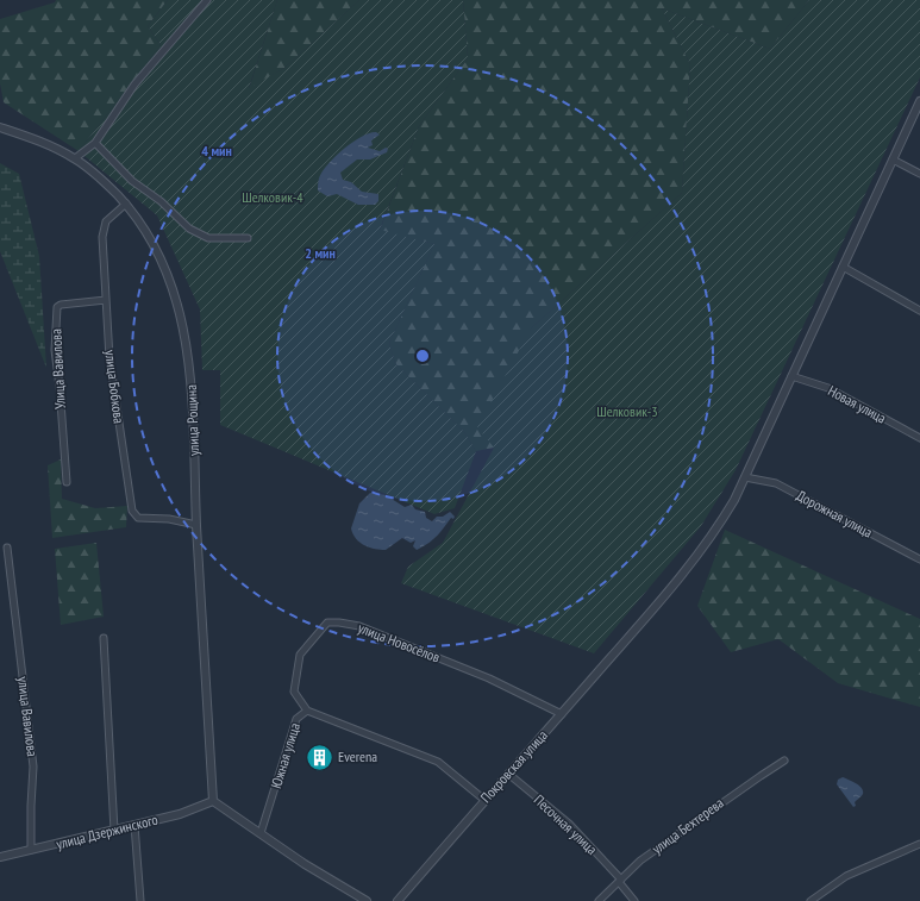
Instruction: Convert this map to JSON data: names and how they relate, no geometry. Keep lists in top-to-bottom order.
{
  "streets": {
    "street": [
      "Улица Вавилова",
      "улица Бобкова",
      "Новая улица",
      "улица Рощина",
      "Дорожная улица",
      "улица Новосёлов",
      "улица Вавилова",
      "Южная улица",
      "Покровская улица",
      "Песочная улица",
      "улица Бехтерева",
      "улица Дзержинского"
    ]
  },
  "crossings": [
    ["Улица Вавилова", "улица Бобкова"],
    ["улица Бобкова", "улица Рощина"],
    ["Новая улица", "Покровская улица"],
    ["улица Рощина", "улица Дзержинского"],
    ["Дорожная улица", "Покровская улица"],
    ["улица Новосёлов", "Южная улица"],
    ["улица Новосёлов", "Покровская улица"],
    ["улица Вавилова", "улица Дзержинского"],
    ["Южная улица", "Покровская улица"],
    ["Покровская улица", "Песочная улица"],
    ["Песочная улица", "улица Бехтерева"]
  ],
  "parks": ["Шелковик-4", "Шелковик-3"],
  "places": {
    "building": ["Everena"]
  },
  "rings": ["4 мин", "2 мин"]
}
